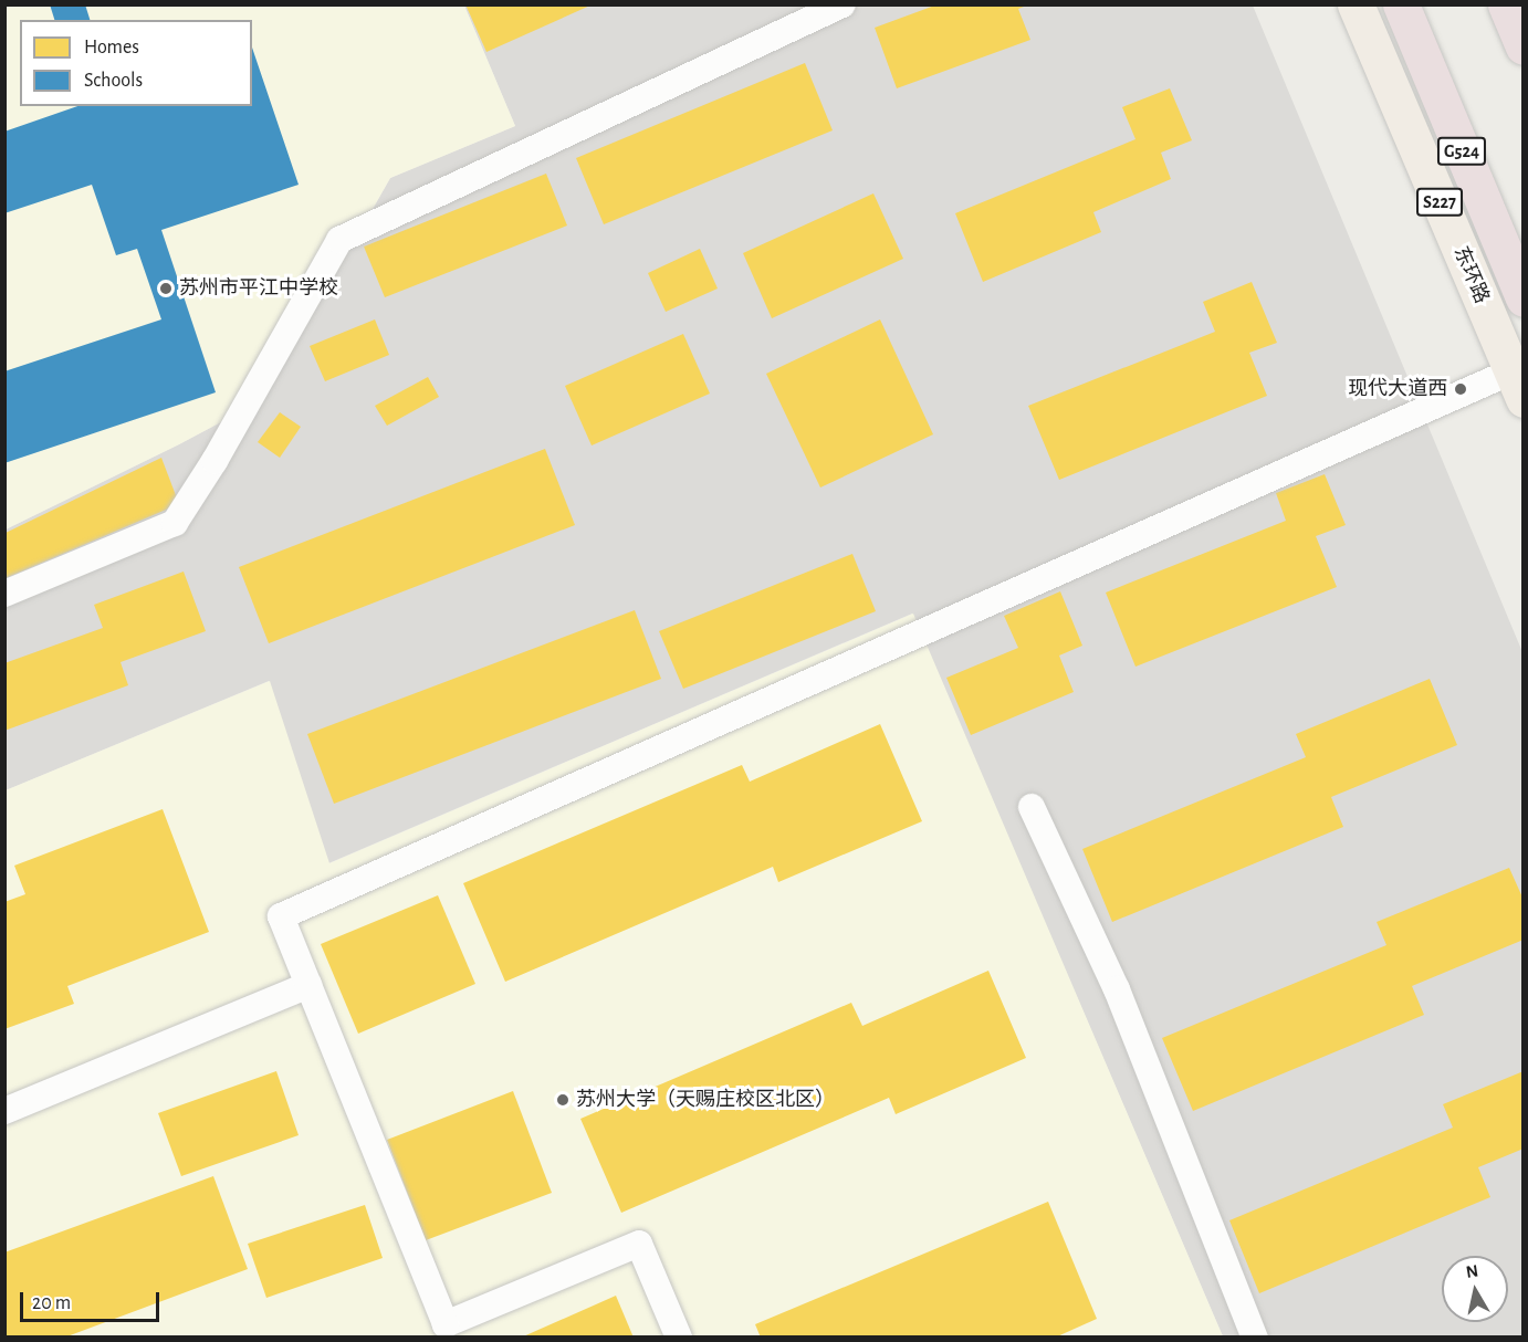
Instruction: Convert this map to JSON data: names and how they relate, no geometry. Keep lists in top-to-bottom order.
{
  "streets": {
    "highway": ["G524"],
    "main road": ["S227", "东环路"]
  },
  "places": ["苏州市平江中学校", "现代大道西", "苏州大学（天赐庄校区北区）"],
  "legend": ["Homes", "Schools"],
  "scale_bar": "20 m",
  "north": "top"
}
